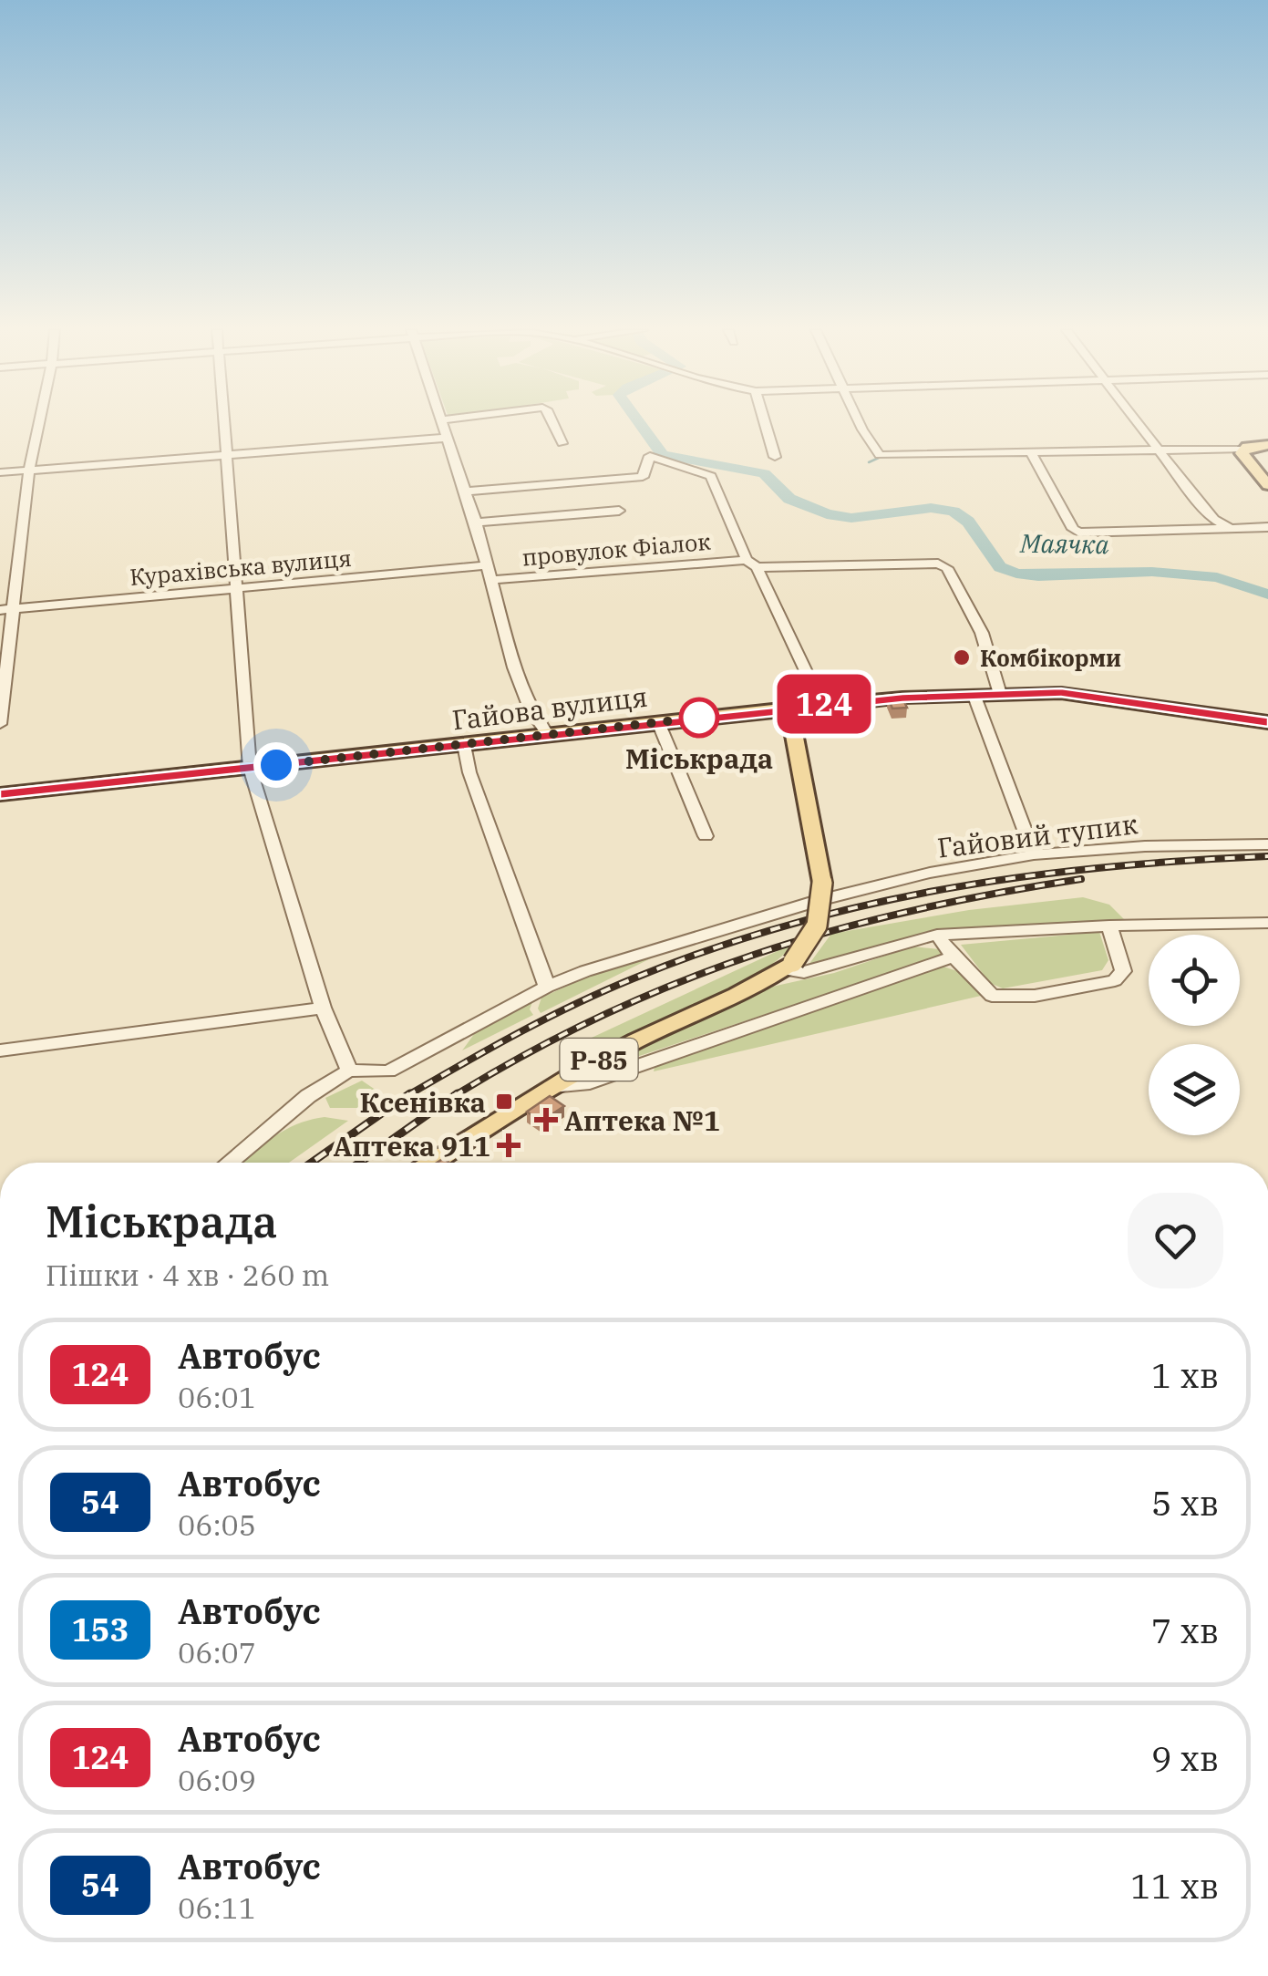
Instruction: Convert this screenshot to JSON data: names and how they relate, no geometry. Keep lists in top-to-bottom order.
{
  "streets": {
    "main road": ["Гайова вулиця", "Р-85"],
    "street": ["провулок Фіалок", "Курахівська вулиця", "Гайовий тупик"]
  },
  "crossings": [
    ["провулок Фіалок", "Гайова вулиця"],
    ["Гайова вулиця", "Р-85"],
    ["Гайовий тупик", "Р-85"]
  ],
  "water": ["Маячка"],
  "places": {
    "other": ["Комбікорми", "Міськрада"],
    "transit": ["Ксенівка"],
    "health": ["Аптека №1", "Аптека 911"]
  },
  "lines": ["bus line 124"],
  "page": {
    "on_map": "124",
    "heading": ["Міськрада", "Пішки · 4 хв · 260 m"],
    "list": [
      {
        "mark": "124",
        "name": "Автобус",
        "note": "06:01",
        "value": "1 хв"
      },
      {
        "mark": "54",
        "name": "Автобус",
        "note": "06:05",
        "value": "5 хв"
      },
      {
        "mark": "153",
        "name": "Автобус",
        "note": "06:07",
        "value": "7 хв"
      },
      {
        "mark": "124",
        "name": "Автобус",
        "note": "06:09",
        "value": "9 хв"
      },
      {
        "mark": "54",
        "name": "Автобус",
        "note": "06:11",
        "value": "11 хв"
      }
    ]
  }
}
